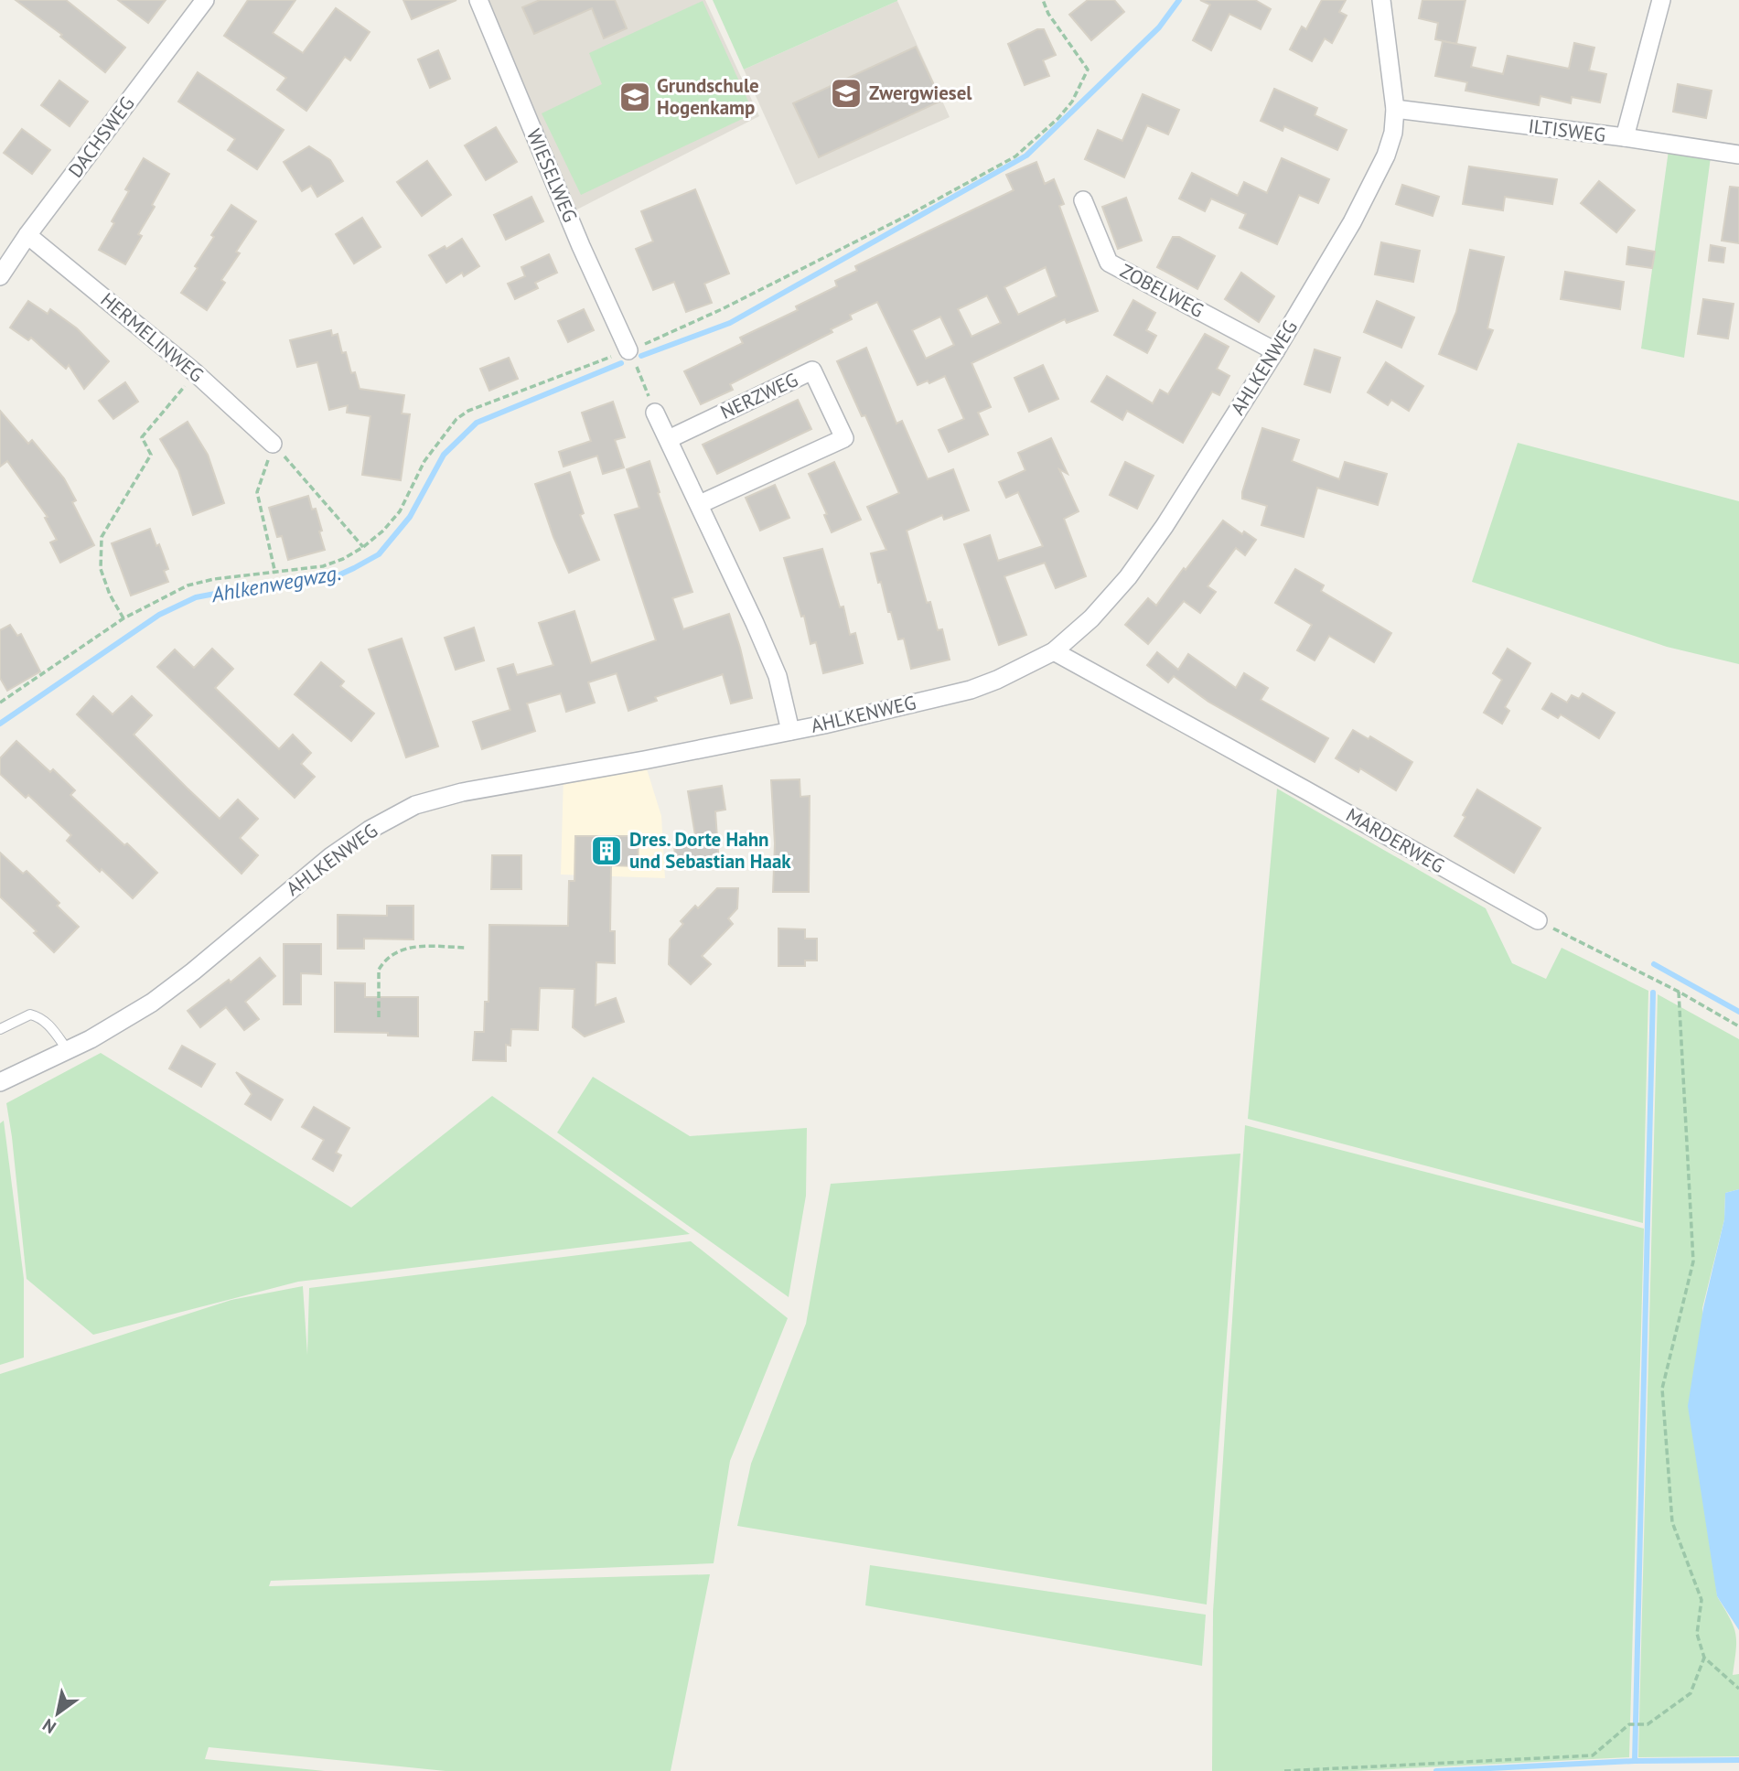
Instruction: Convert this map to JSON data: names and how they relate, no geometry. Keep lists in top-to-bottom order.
{
  "streets": {
    "street": [
      "ILTISWEG",
      "DACHSWEG",
      "WIESELWEG",
      "ZOBELWEG",
      "HERMELINWEG",
      "AHLKENWEG",
      "NERZWEG",
      "MARDERWEG"
    ]
  },
  "crossings": [
    ["ILTISWEG", "AHLKENWEG"],
    ["DACHSWEG", "HERMELINWEG"],
    ["ZOBELWEG", "AHLKENWEG"],
    ["AHLKENWEG", "MARDERWEG"]
  ],
  "water": ["Ahlkenwegwzg."],
  "places": {
    "school or university": ["Zwergwiesel", "Grundschule Hogenkamp"],
    "building": ["Dres. Dorte Hahn und Sebastian Haak"]
  },
  "north": "bottom left"
}
